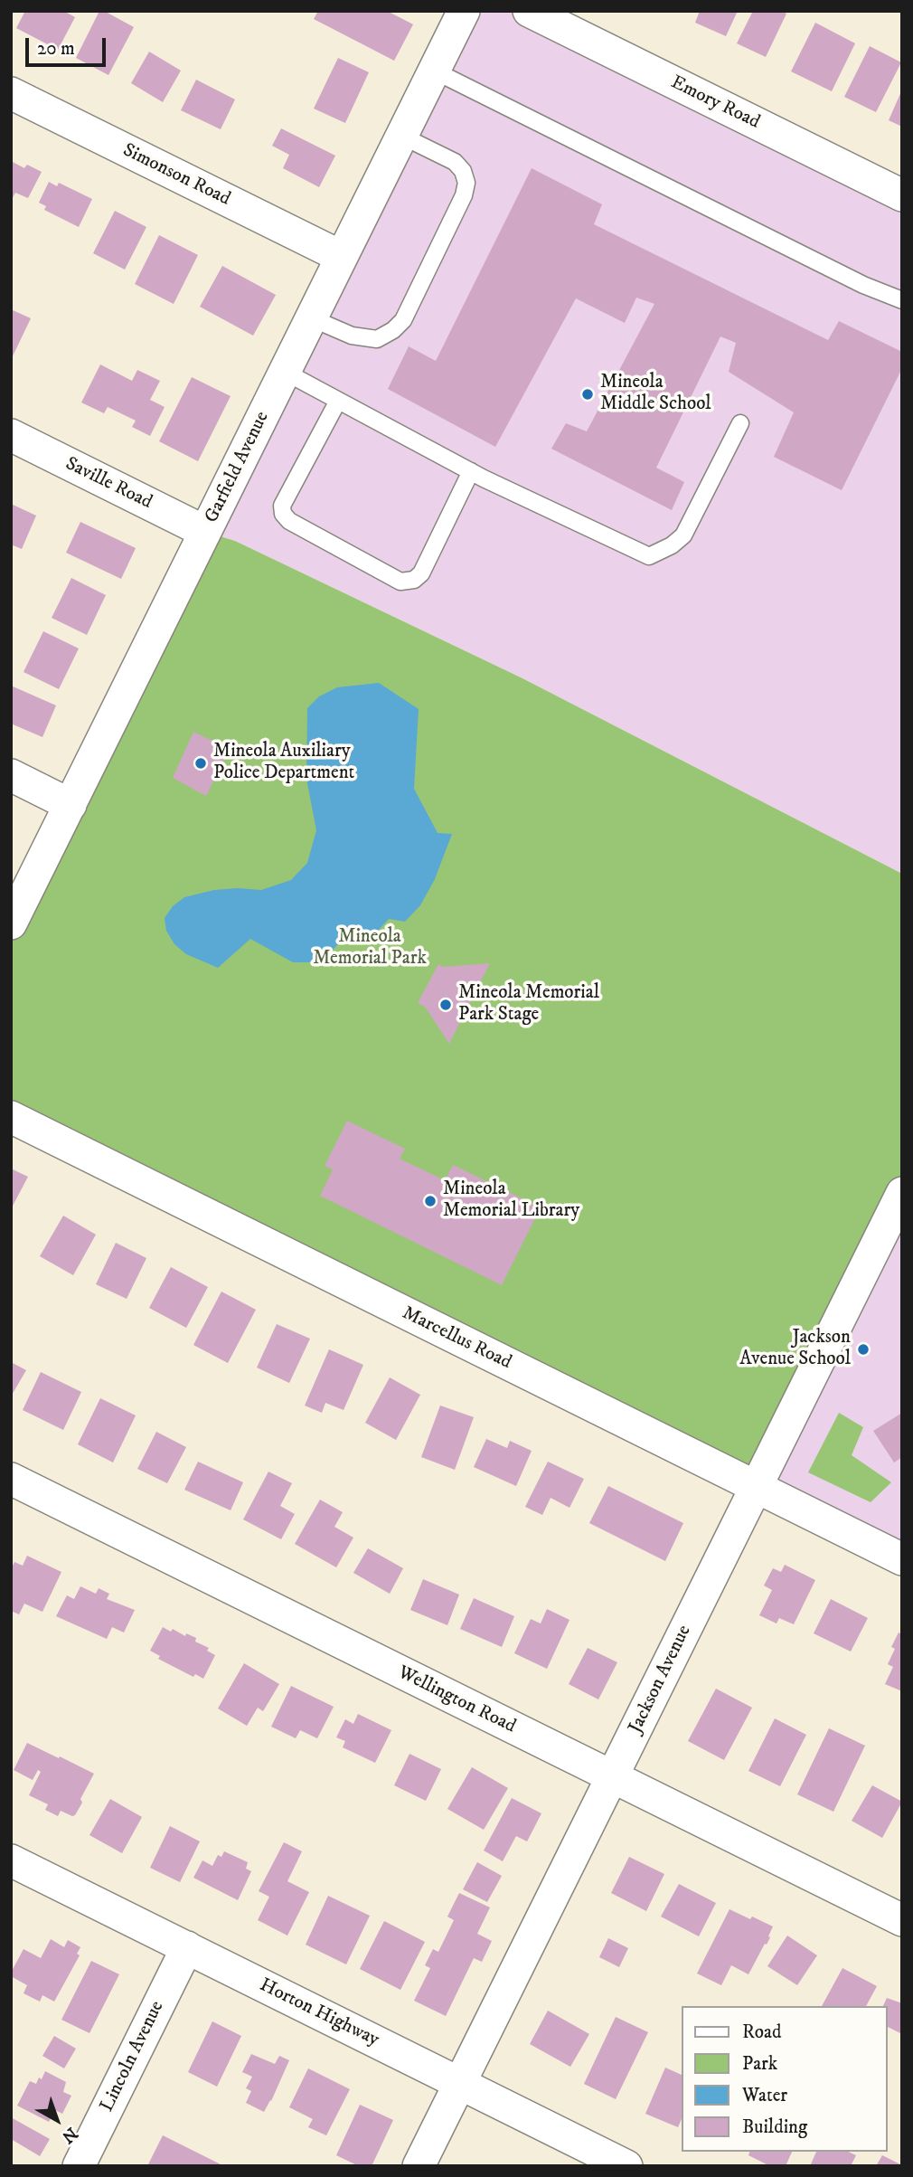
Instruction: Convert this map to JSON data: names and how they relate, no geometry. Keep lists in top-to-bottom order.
{
  "streets": {
    "street": [
      "Emory Road",
      "Simonson Road",
      "Garfield Avenue",
      "Saville Road",
      "Marcellus Road",
      "Jackson Avenue",
      "Wellington Road",
      "Horton Highway",
      "Lincoln Avenue"
    ]
  },
  "crossings": [
    ["Simonson Road", "Garfield Avenue"],
    ["Garfield Avenue", "Saville Road"],
    ["Marcellus Road", "Jackson Avenue"],
    ["Jackson Avenue", "Wellington Road"],
    ["Jackson Avenue", "Horton Highway"],
    ["Horton Highway", "Lincoln Avenue"]
  ],
  "parks": ["Mineola Memorial Park"],
  "places": [
    "Mineola Middle School",
    "Mineola Auxiliary Police Department",
    "Mineola Memorial Park Stage",
    "Mineola Memorial Library",
    "Jackson Avenue School"
  ],
  "legend": [
    "Road",
    "Park",
    "Water",
    "Building"
  ],
  "scale_bar": "20 m",
  "north": "bottom right"
}
